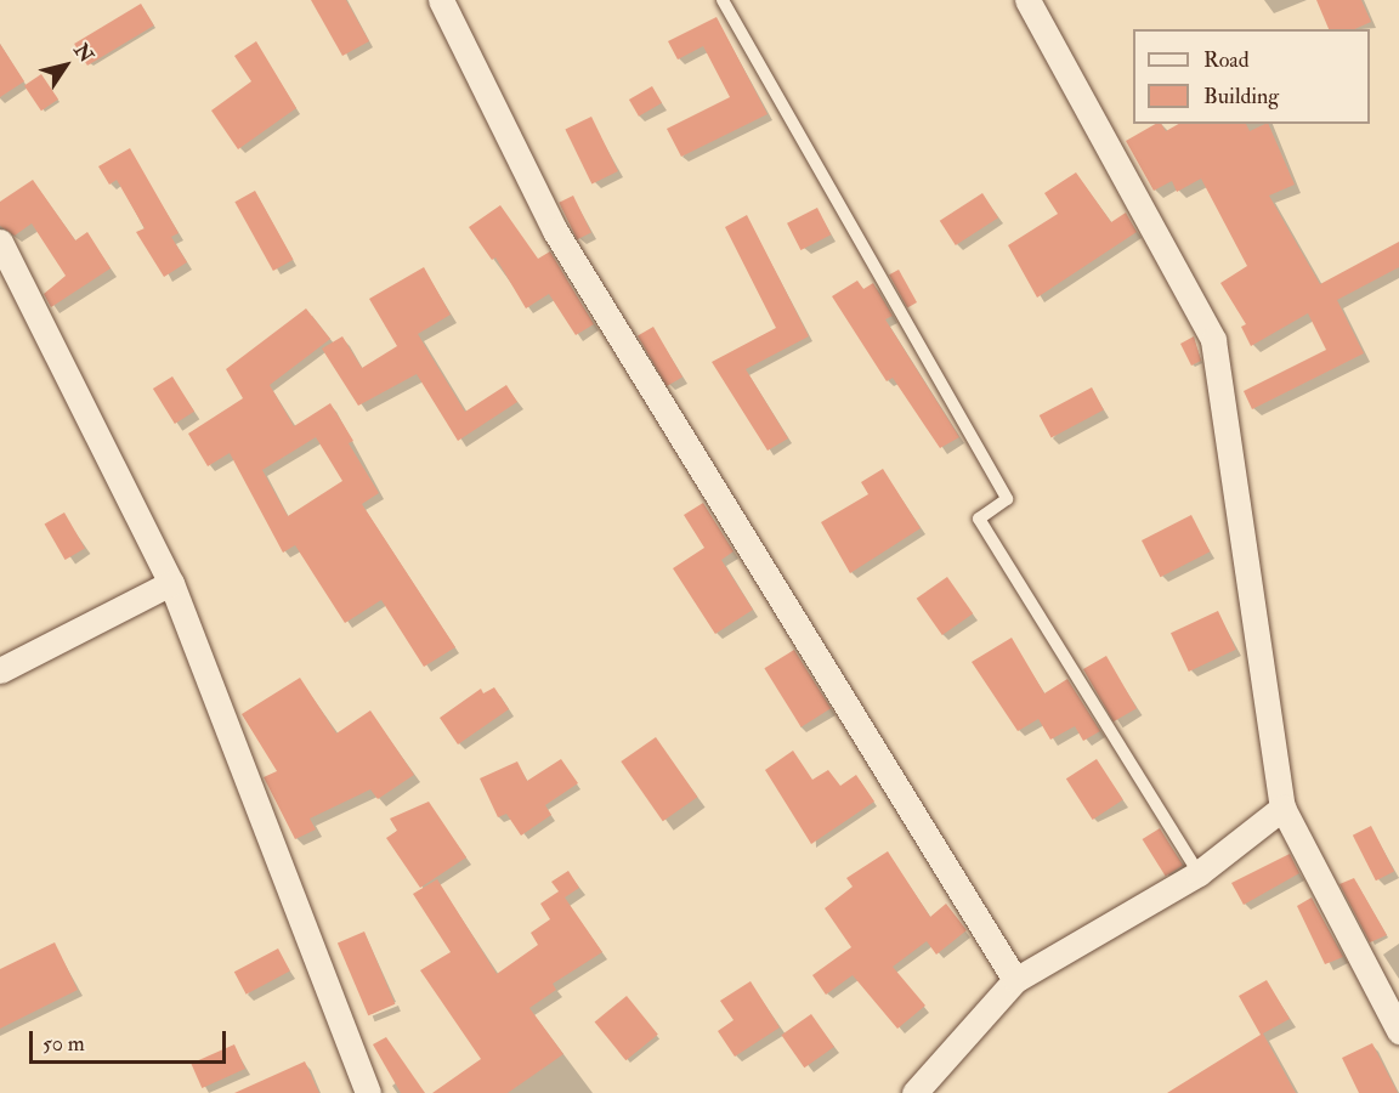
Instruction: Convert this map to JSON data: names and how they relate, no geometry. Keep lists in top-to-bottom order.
{
  "legend": ["Road", "Building"],
  "scale_bar": "50 m",
  "north": "top right"
}
